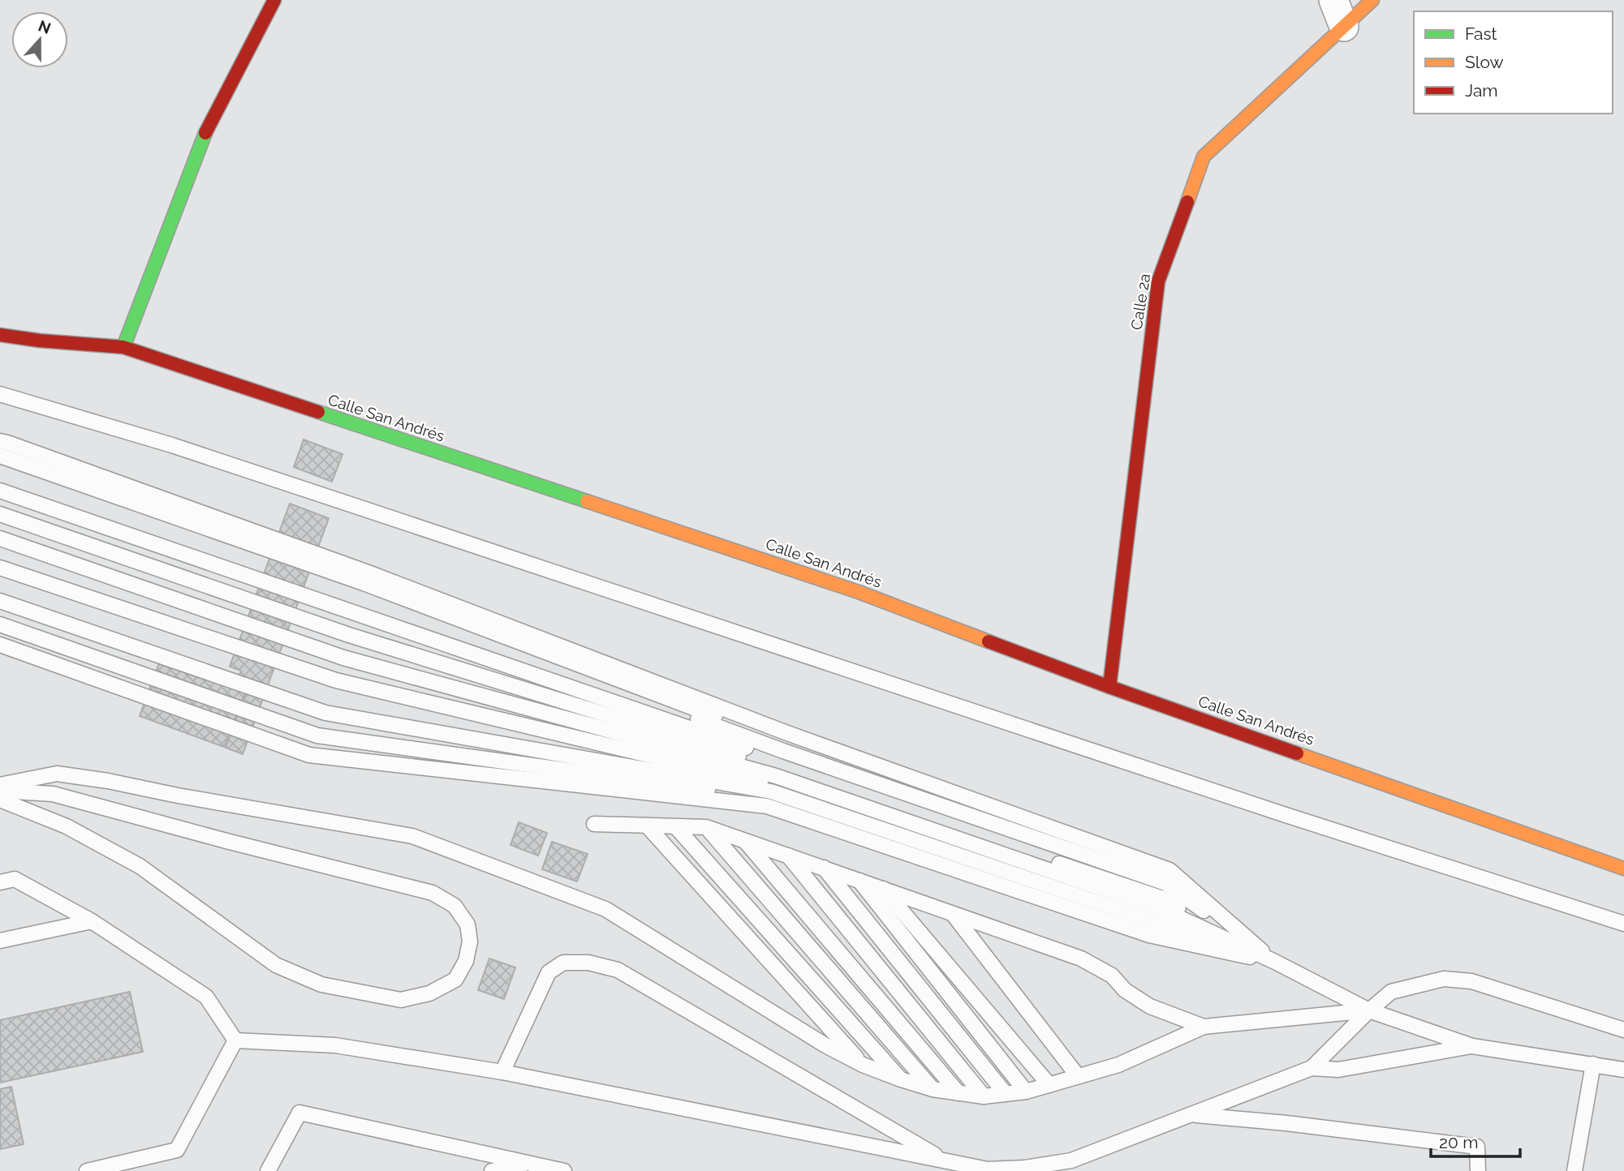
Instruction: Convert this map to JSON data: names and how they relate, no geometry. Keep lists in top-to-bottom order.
{
  "streets": {
    "street": ["Calle 2a", "Calle San Andrés"]
  },
  "crossings": [
    ["Calle 2a", "Calle San Andrés"]
  ],
  "legend": ["Fast", "Slow", "Jam"],
  "scale_bar": "20 m",
  "north": "top"
}
